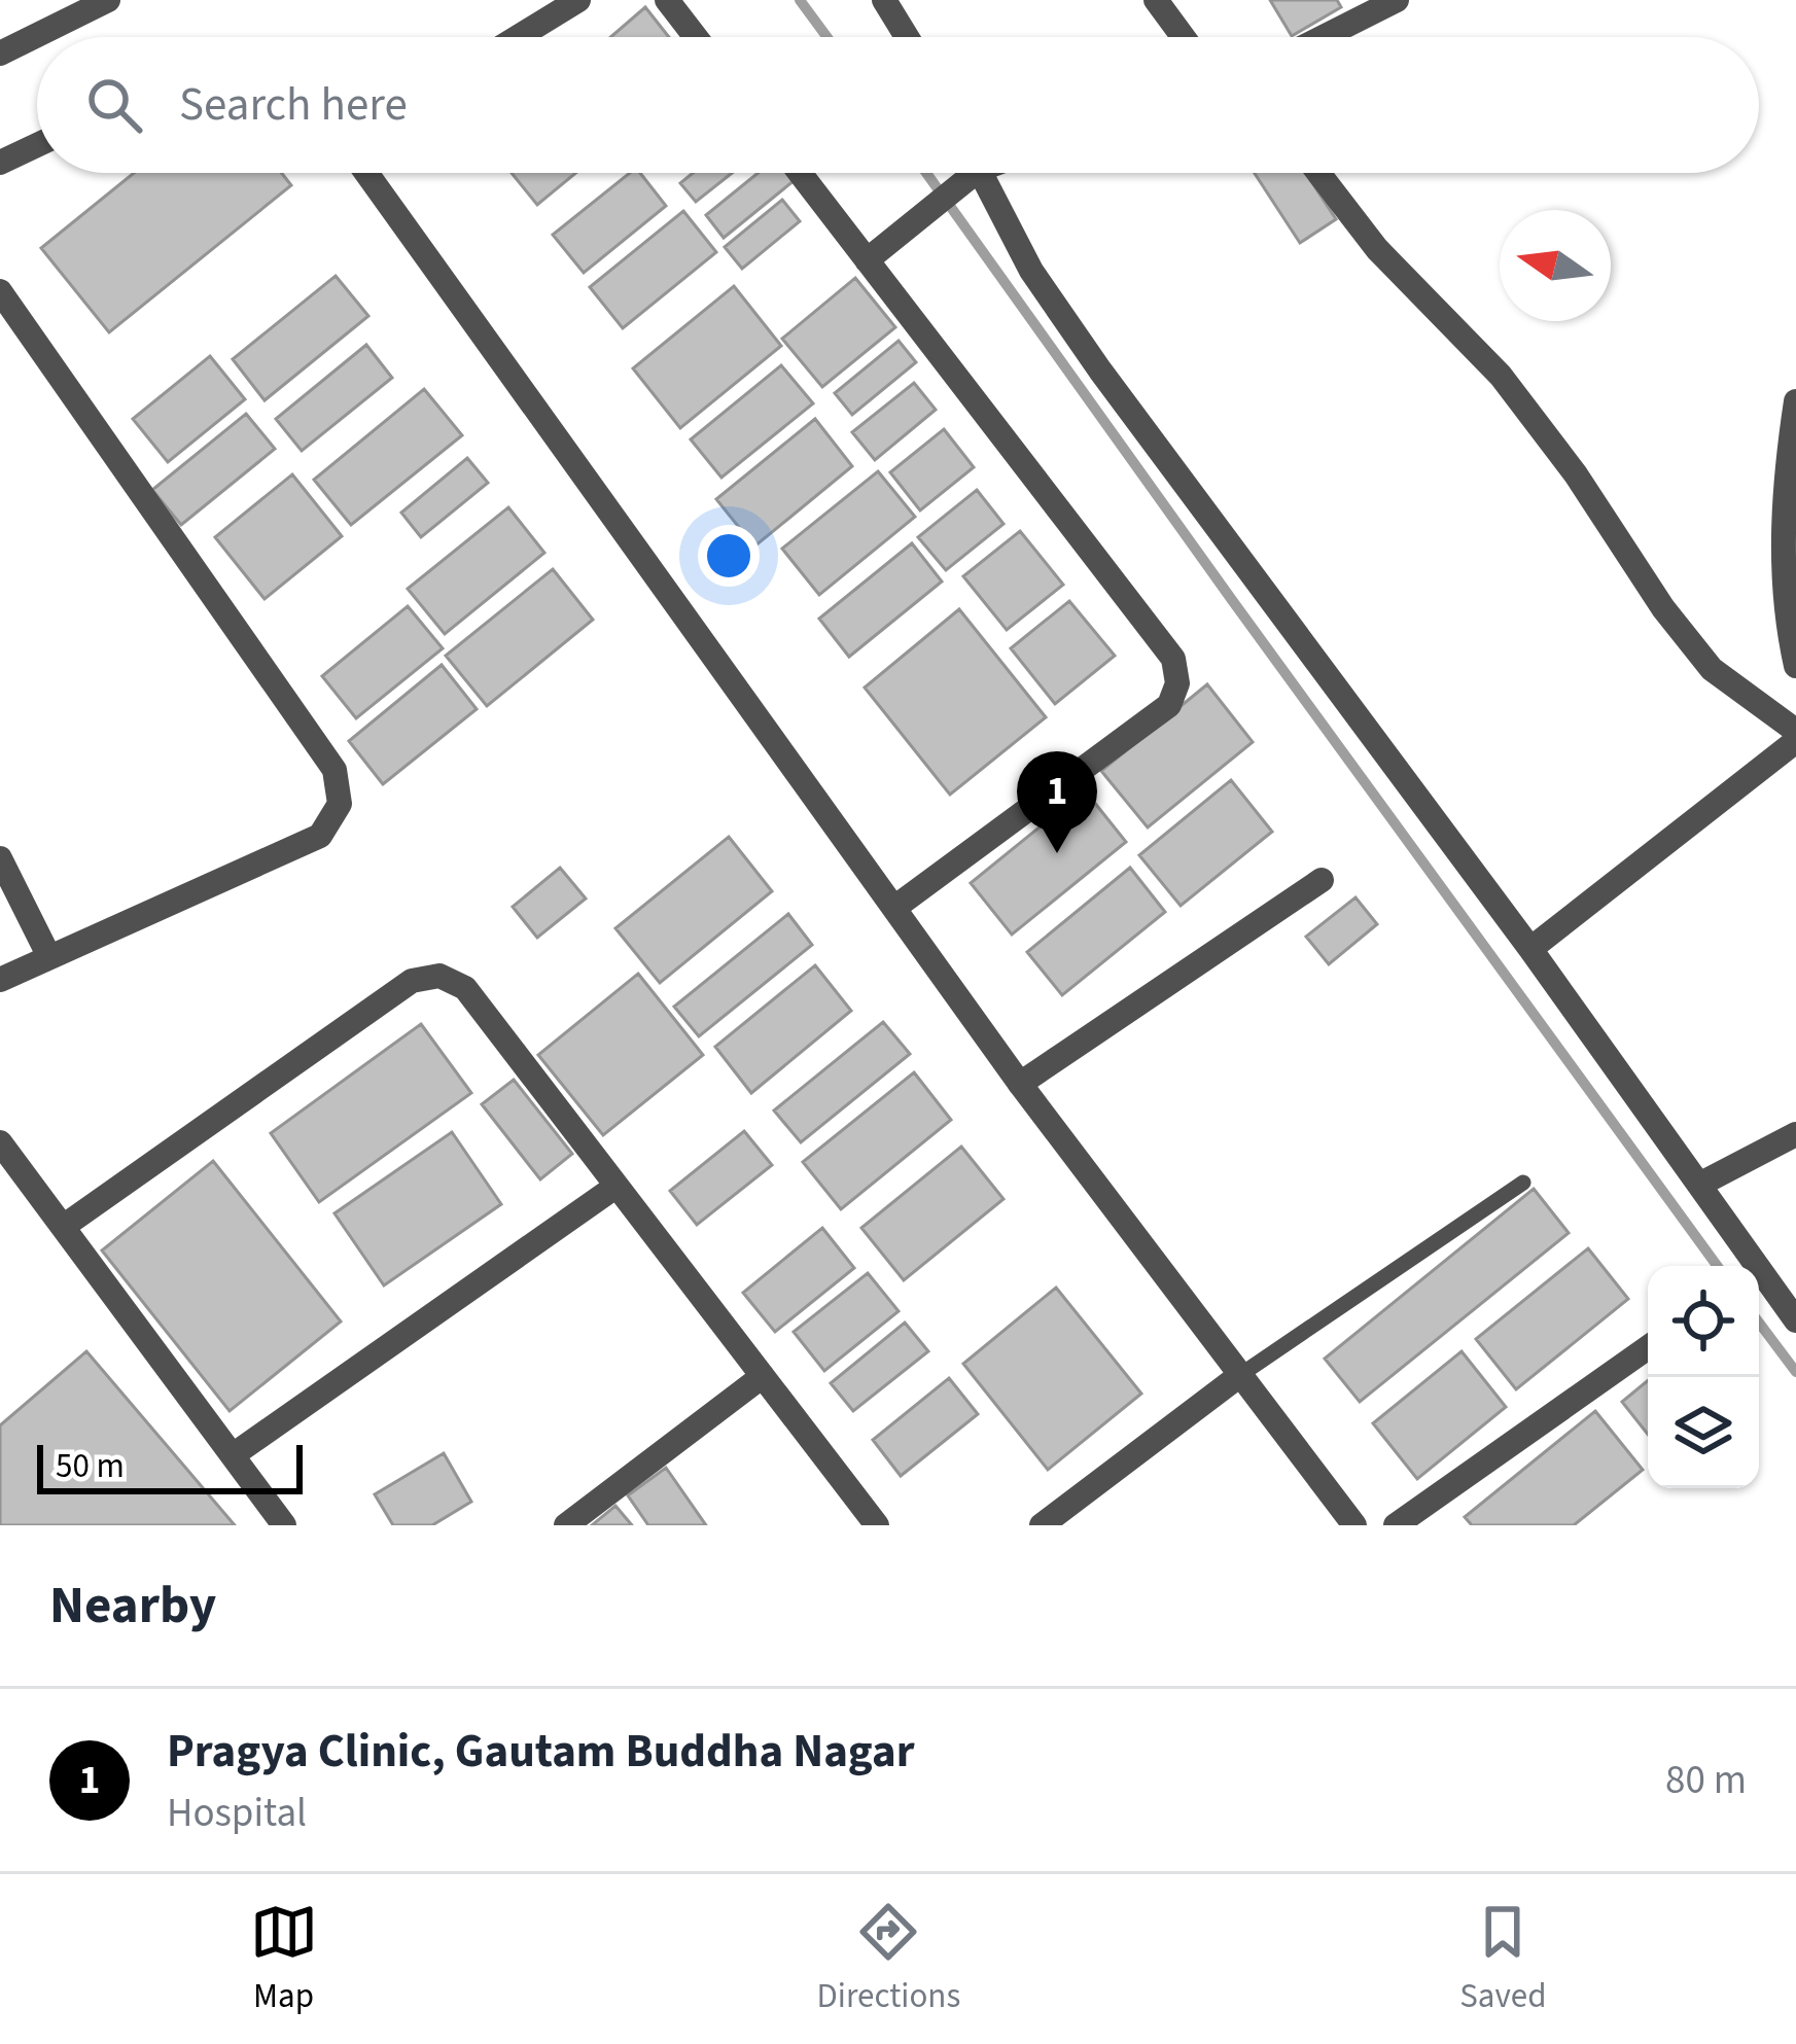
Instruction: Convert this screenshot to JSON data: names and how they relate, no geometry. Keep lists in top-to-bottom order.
{
  "scale_bar": "50 m",
  "north": "left",
  "page": {
    "search": "Search here",
    "pins": "1",
    "scale": "50 m",
    "heading": "Nearby",
    "list": [
      {
        "mark": "1",
        "name": "Pragya Clinic, Gautam Buddha Nagar",
        "note": "Hospital",
        "value": "80 m"
      }
    ],
    "nav": ["Map", "Directions", "Saved"]
  }
}
